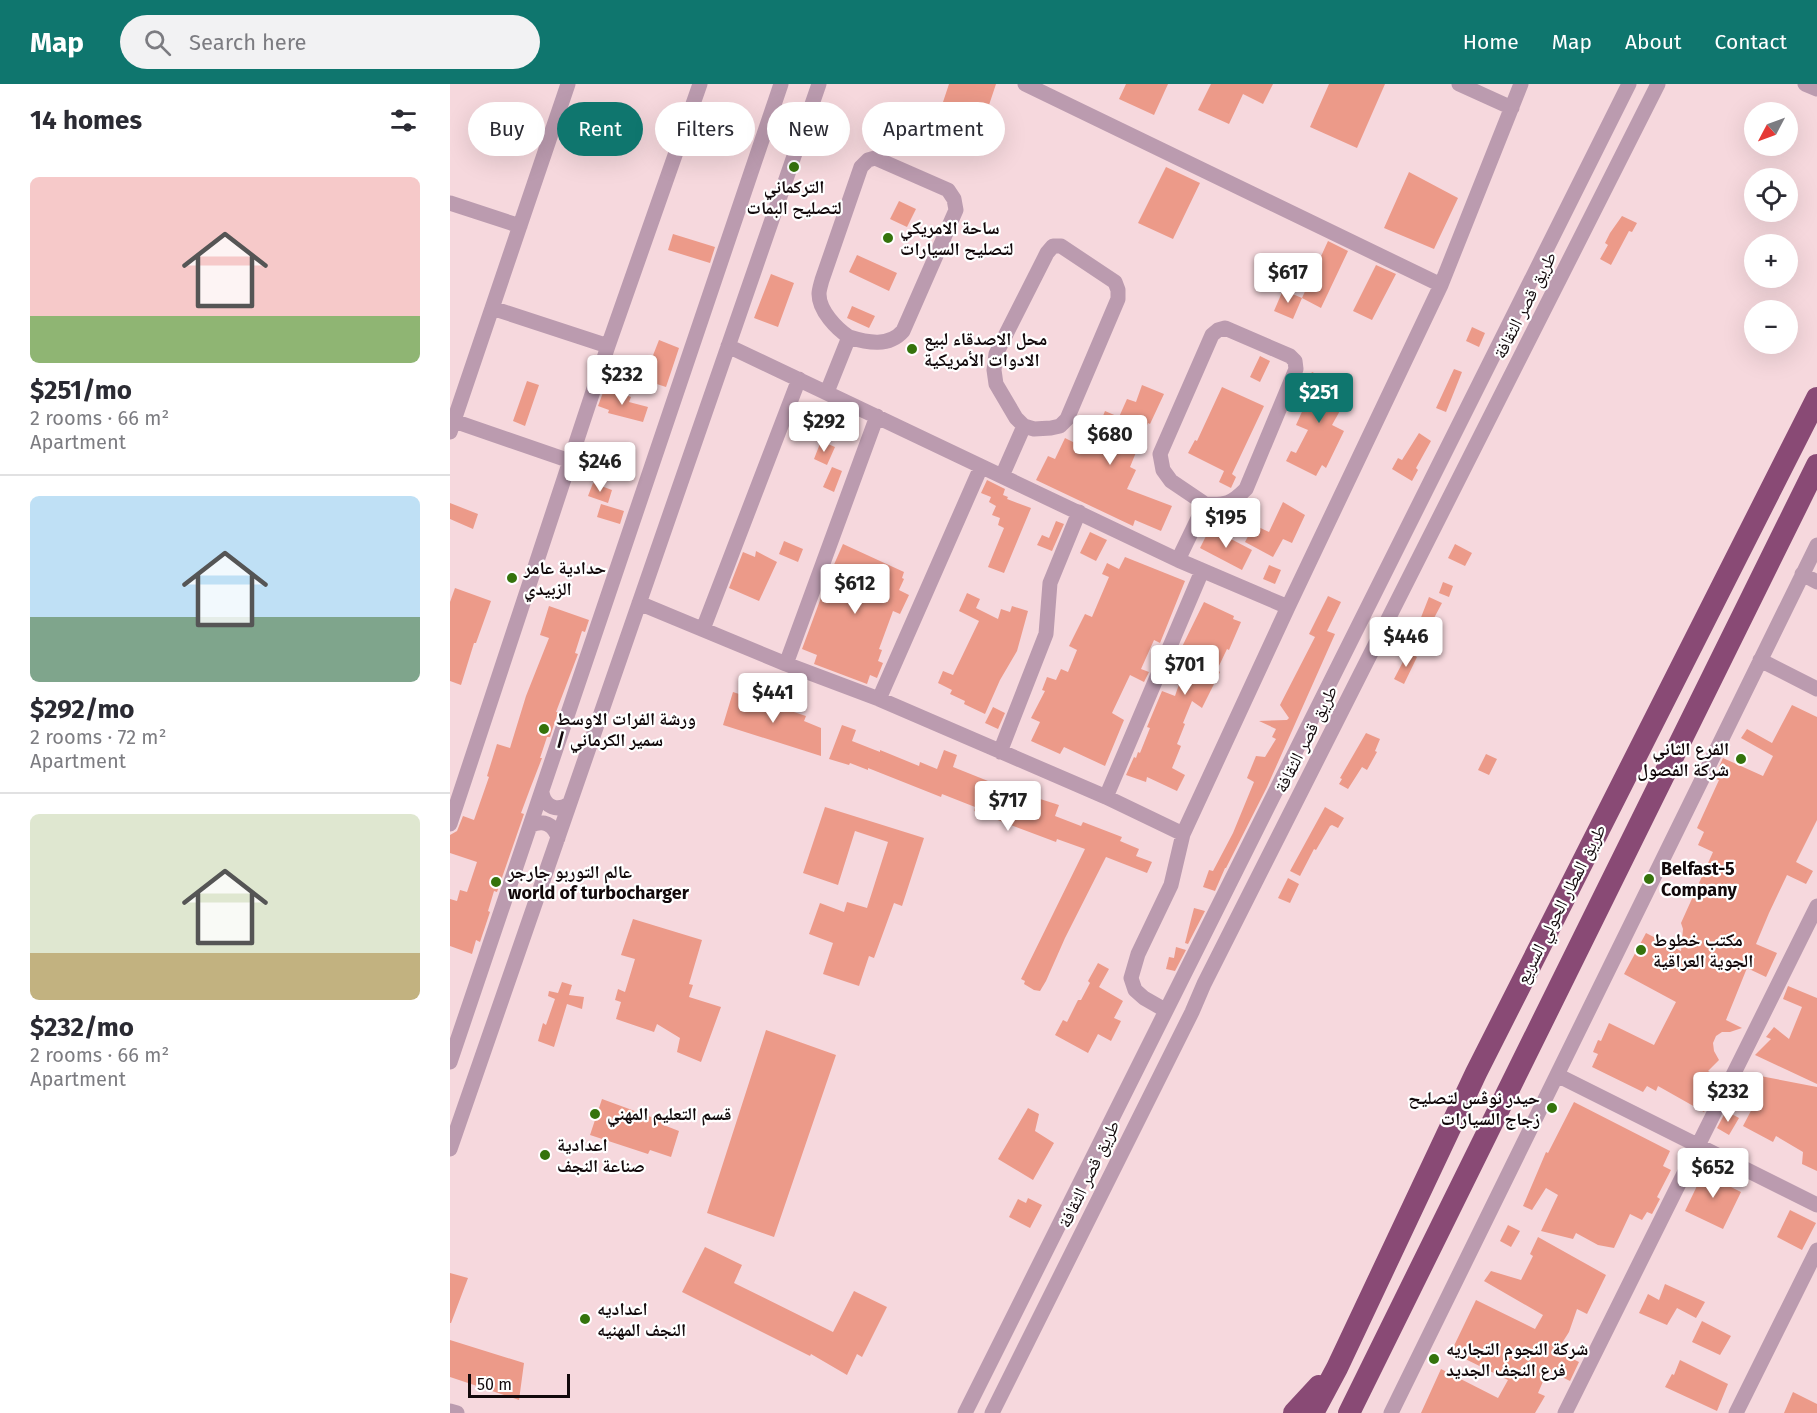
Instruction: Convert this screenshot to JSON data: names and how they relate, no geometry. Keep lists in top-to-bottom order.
{
  "streets": {
    "highway": ["طريق المطار الحولي السريع"],
    "street": ["طريق قصر الثقافة"]
  },
  "places": [
    "التركماني لتصليح البمات",
    "ساحة الامريكي لتصليح السيارات",
    "محل الاصدقاء لبيع الادوات الأمريكية",
    "حدادية عامر الزبيدي",
    "ورشة الفرات الاوسط / سمير الكرماني",
    "الفرع الثاني شركة الفصول",
    "Belfast-5 Company",
    "عالم التوربو جارجر world of turbocharger",
    "مكتب خطوط الجوية العراقية",
    "حيدر نوڤس لتصليح زجاج السيارات",
    "قسم التعليم المهني",
    "اعدادية صناعة النجف",
    "اعداديه النجف المهنيه",
    "شركة النجوم التجاريه فرع النجف الجديد"
  ],
  "scale_bar": "50 m",
  "north": "bottom left",
  "page": {
    "header": "Map",
    "search": "Search here",
    "nav": [
      "Home",
      "Map",
      "About",
      "Contact"
    ],
    "heading": "14 homes",
    "map_buttons": ["+", "−"],
    "chip": [
      "Buy",
      "Rent",
      "Filters",
      "New",
      "Apartment"
    ],
    "list": [
      {
        "name": "$251/mo",
        "note": "2 rooms · 66 m² · Apartment"
      },
      {
        "name": "$292/mo",
        "note": "2 rooms · 72 m² · Apartment"
      },
      {
        "name": "$232/mo",
        "note": "2 rooms · 66 m² · Apartment"
      }
    ],
    "price": [
      "$617",
      "$232",
      "$251",
      "$292",
      "$680",
      "$246",
      "$195",
      "$612",
      "$446",
      "$701",
      "$441",
      "$717",
      "$232",
      "$652"
    ],
    "scale": "50 m"
  }
}
